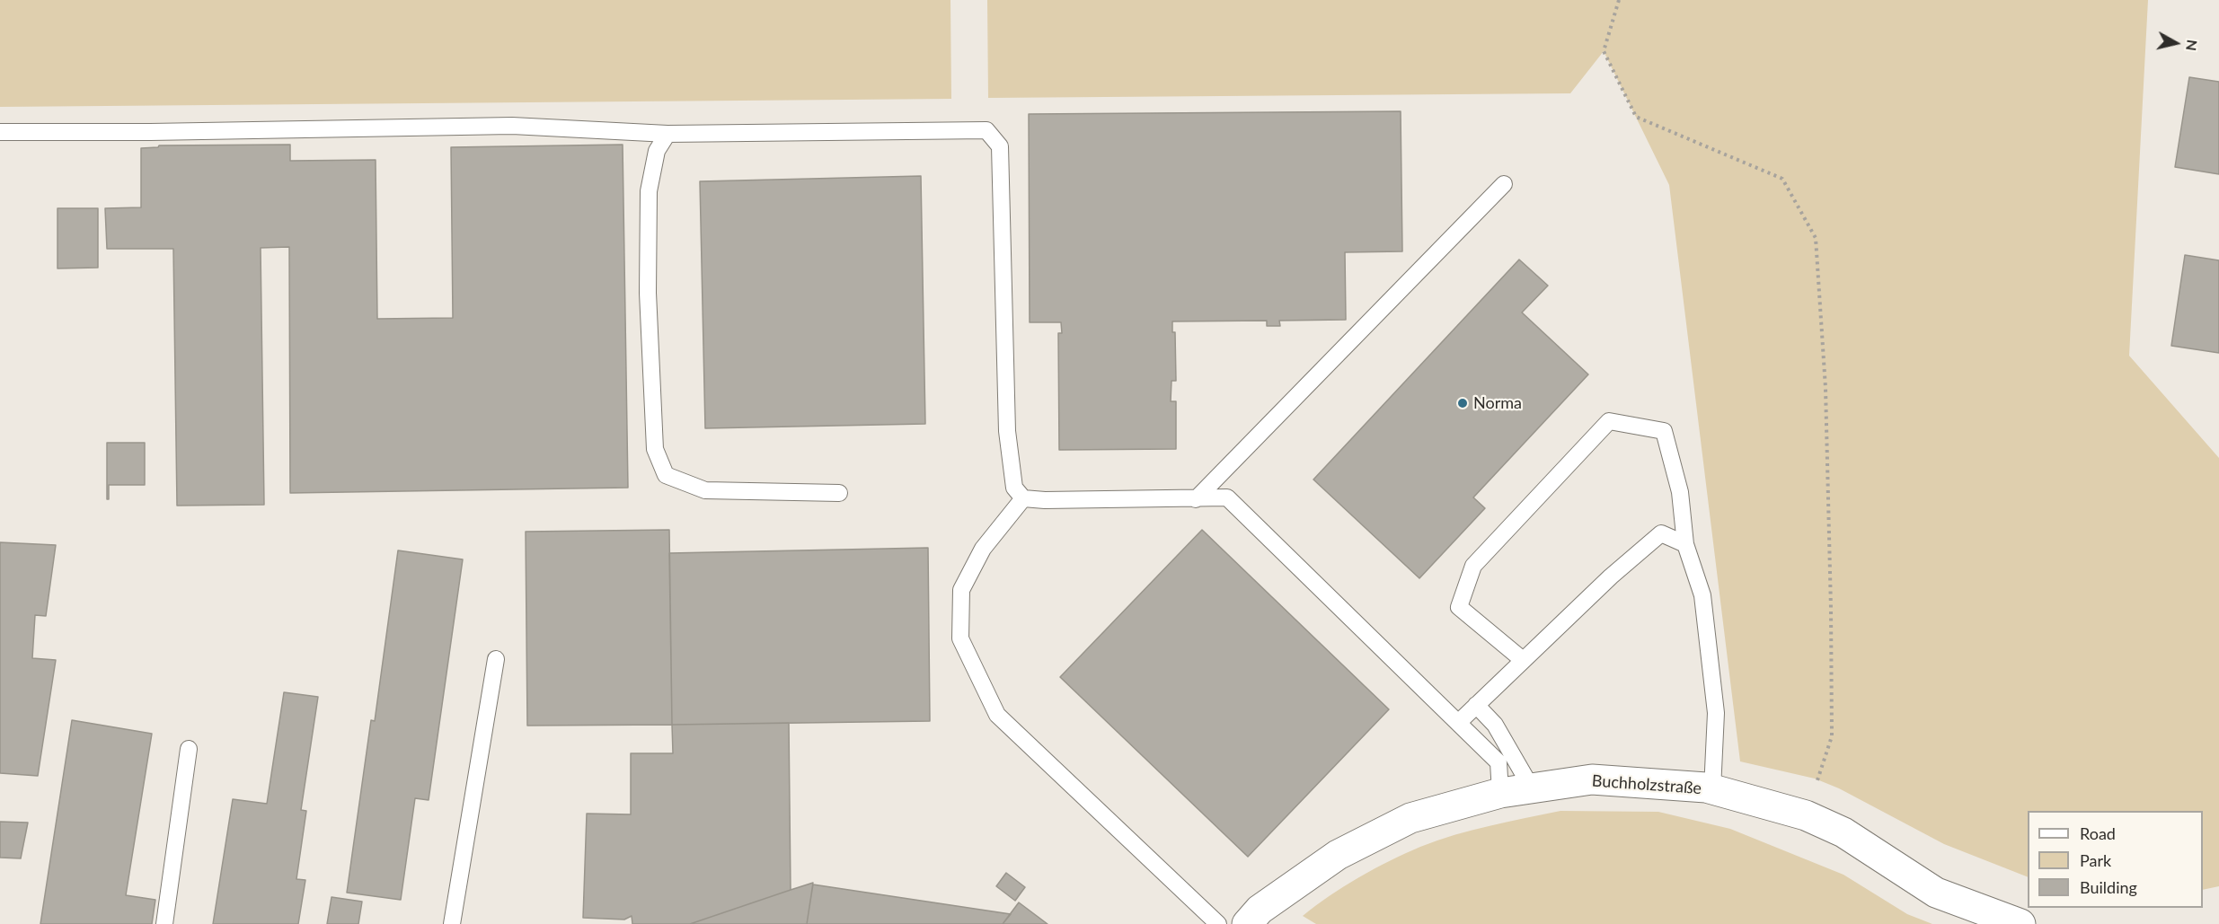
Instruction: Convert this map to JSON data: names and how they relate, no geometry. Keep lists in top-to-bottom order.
{
  "streets": {
    "street": ["Buchholzstraße"]
  },
  "places": ["Norma"],
  "legend": ["Road", "Park", "Building"],
  "north": "right"
}
